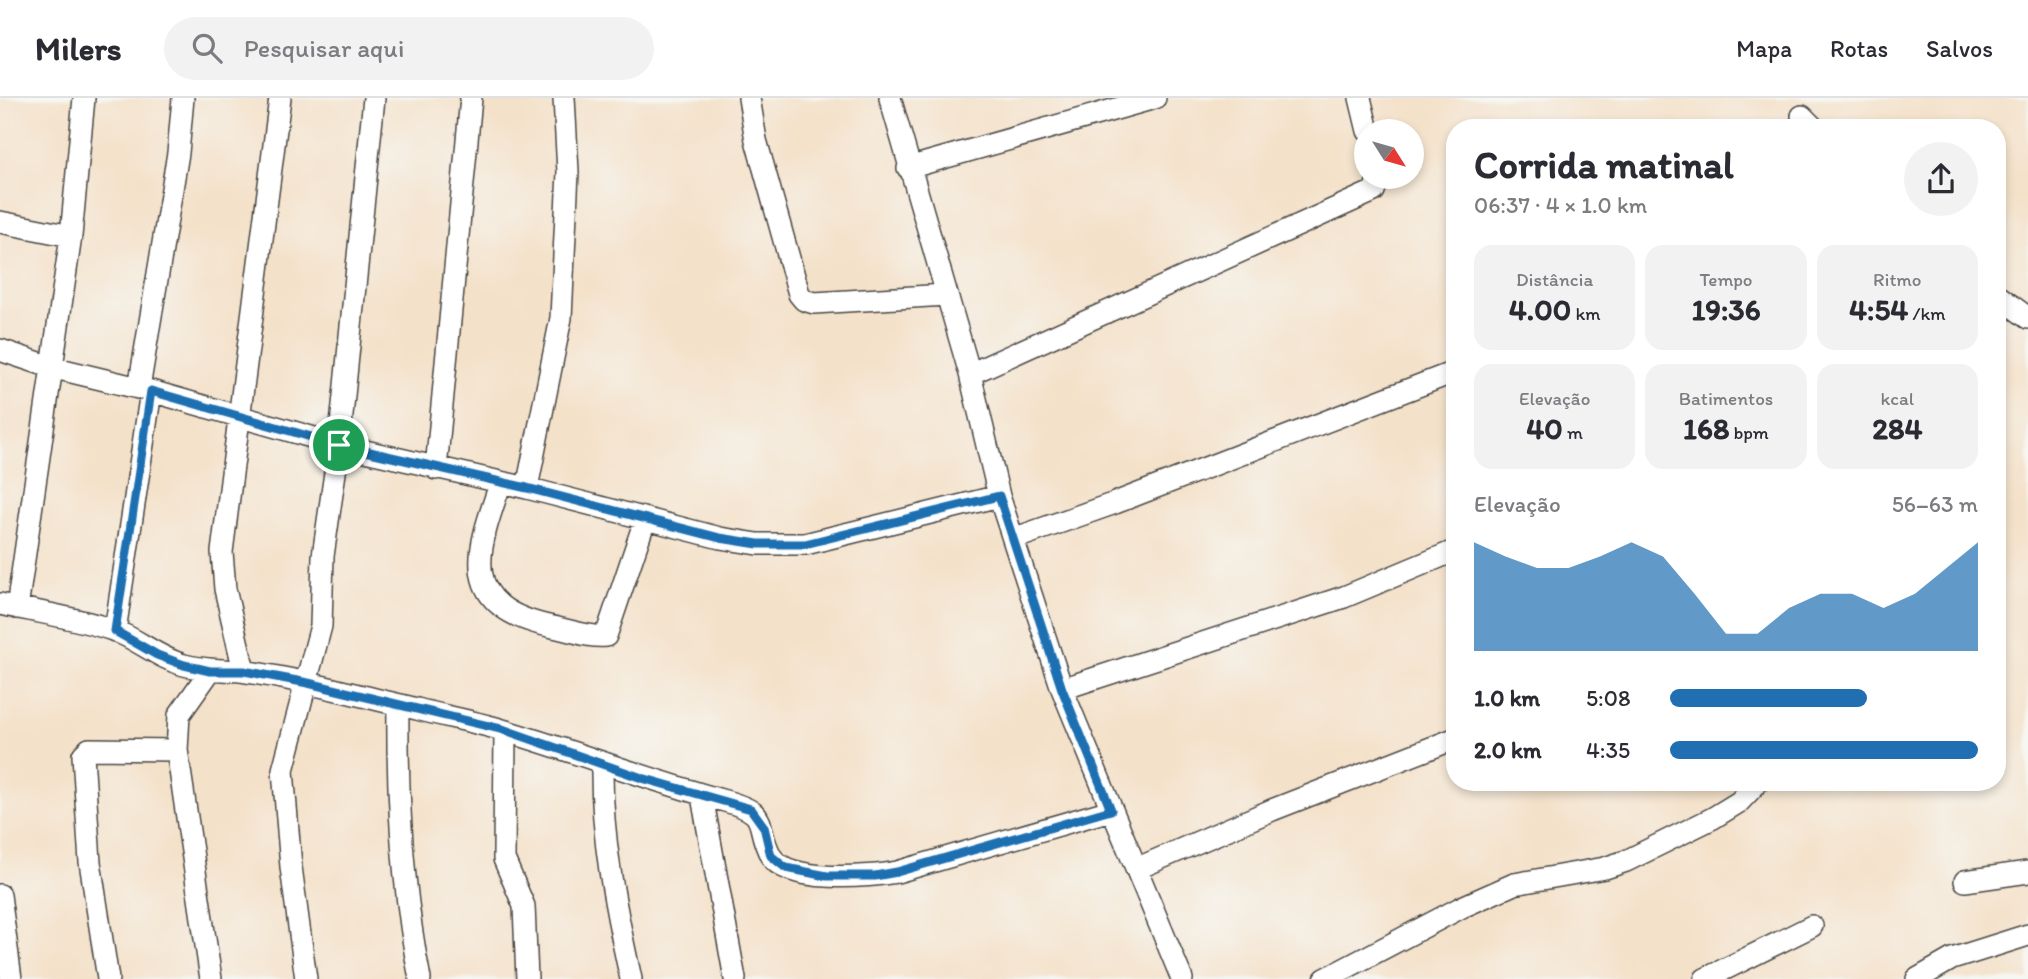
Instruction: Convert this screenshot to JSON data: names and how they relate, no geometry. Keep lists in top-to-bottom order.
{
  "north": "bottom right",
  "page": {
    "header": "Milers",
    "search": "Pesquisar aqui",
    "nav": ["Mapa", "Rotas", "Salvos"],
    "heading": ["Corrida matinal", "06:37 · 4 × 1.0 km"],
    "stats": [
      ["Distância", "4.00 km"],
      ["Tempo", "19:36"],
      ["Ritmo", "4:54 /km"],
      ["Elevação", "40 m"],
      ["Batimentos", "168 bpm"],
      ["kcal", "284"]
    ],
    "chart": ["Elevação", "56–63 m"],
    "list": [
      {
        "name": "1.0 km",
        "note": "5:08"
      },
      {
        "name": "2.0 km",
        "note": "4:35"
      }
    ]
  }
}
